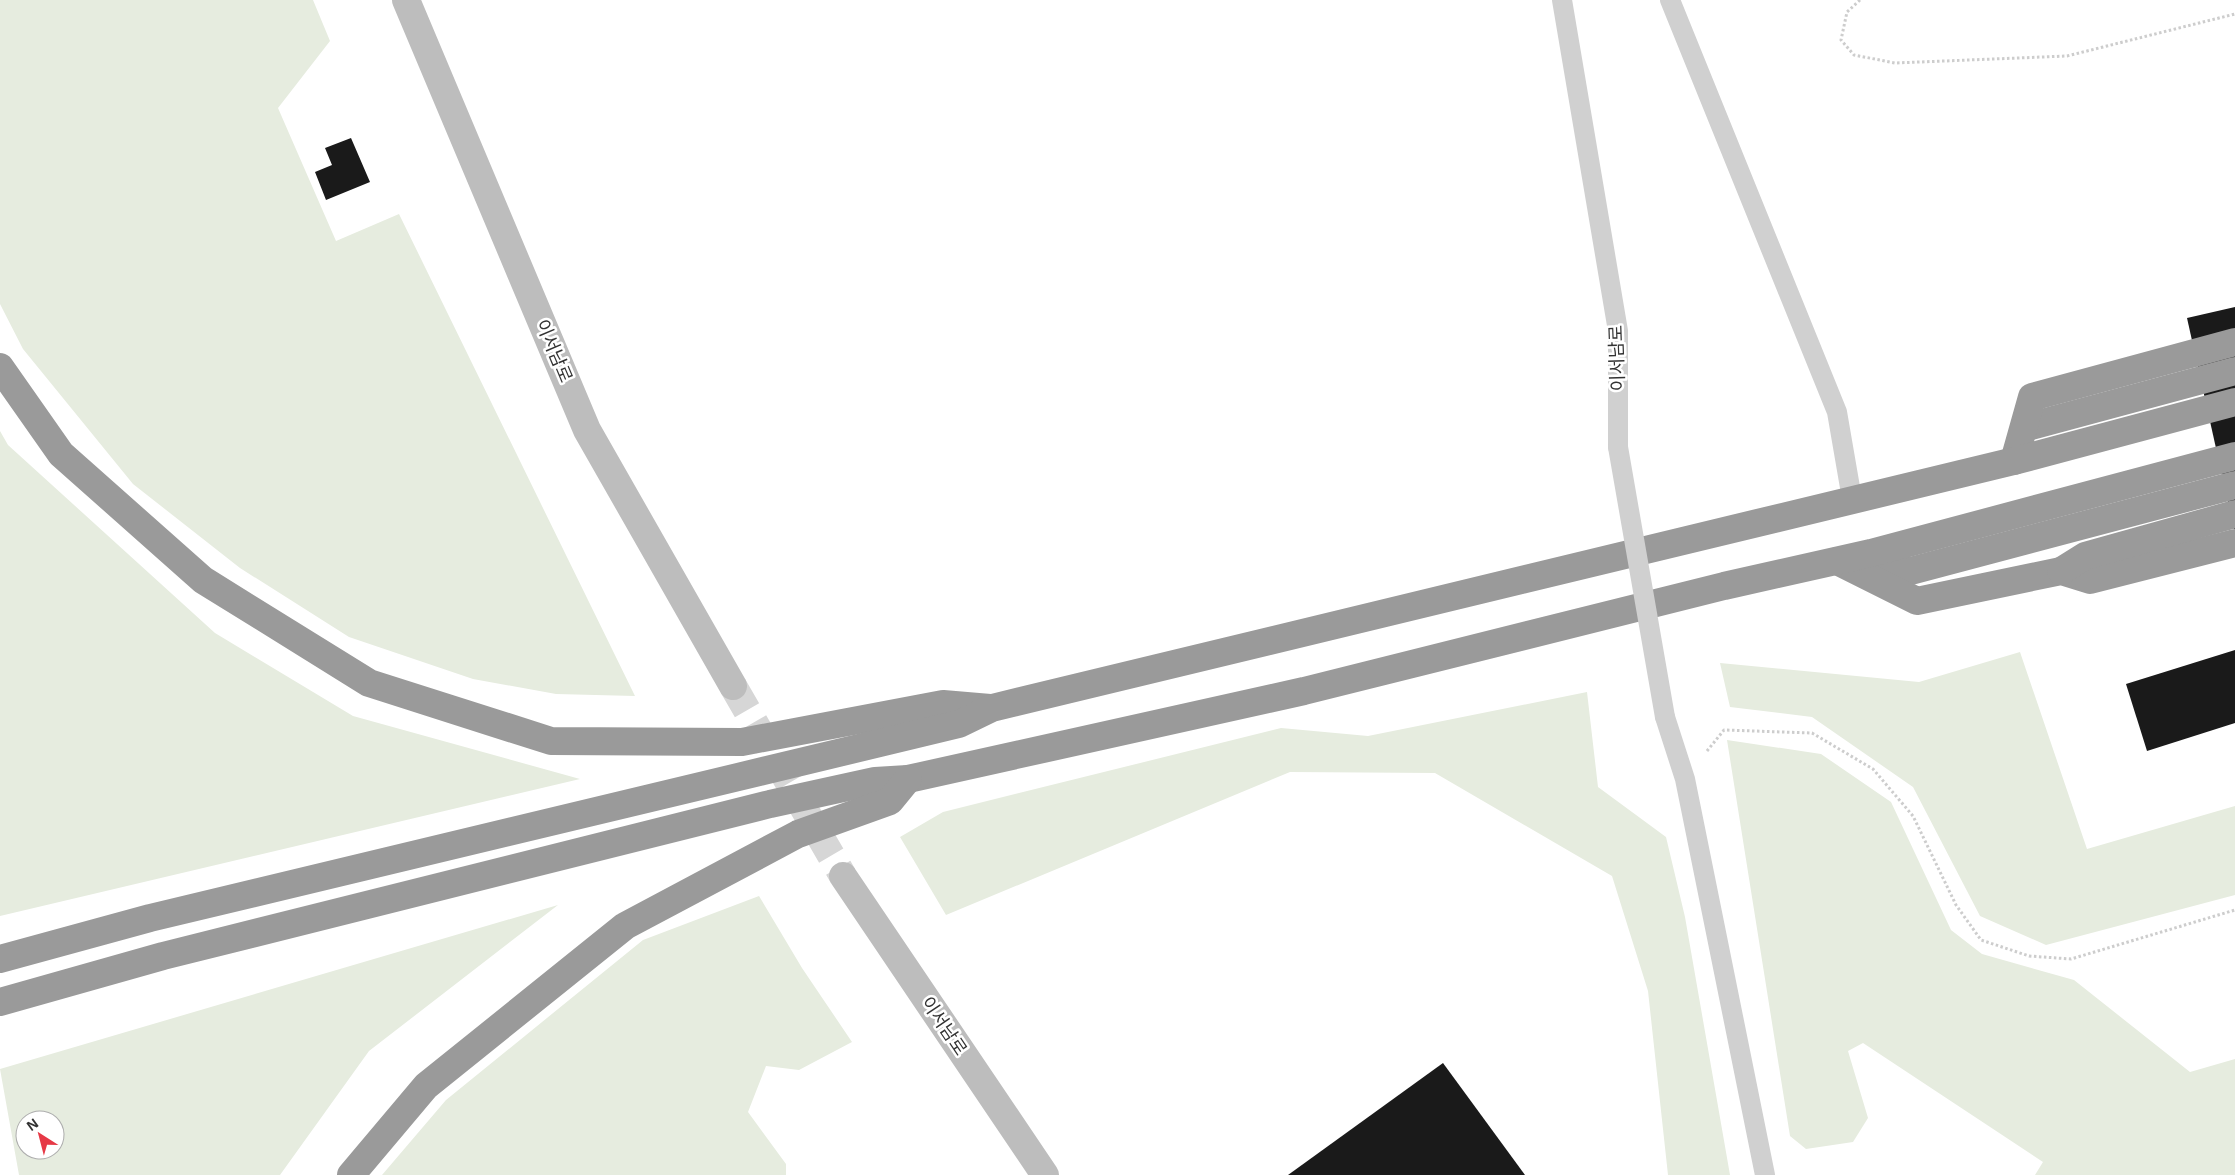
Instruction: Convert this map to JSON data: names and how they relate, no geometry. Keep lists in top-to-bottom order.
{
  "streets": {
    "main road": ["이서남로"]
  },
  "north": "top left"
}
